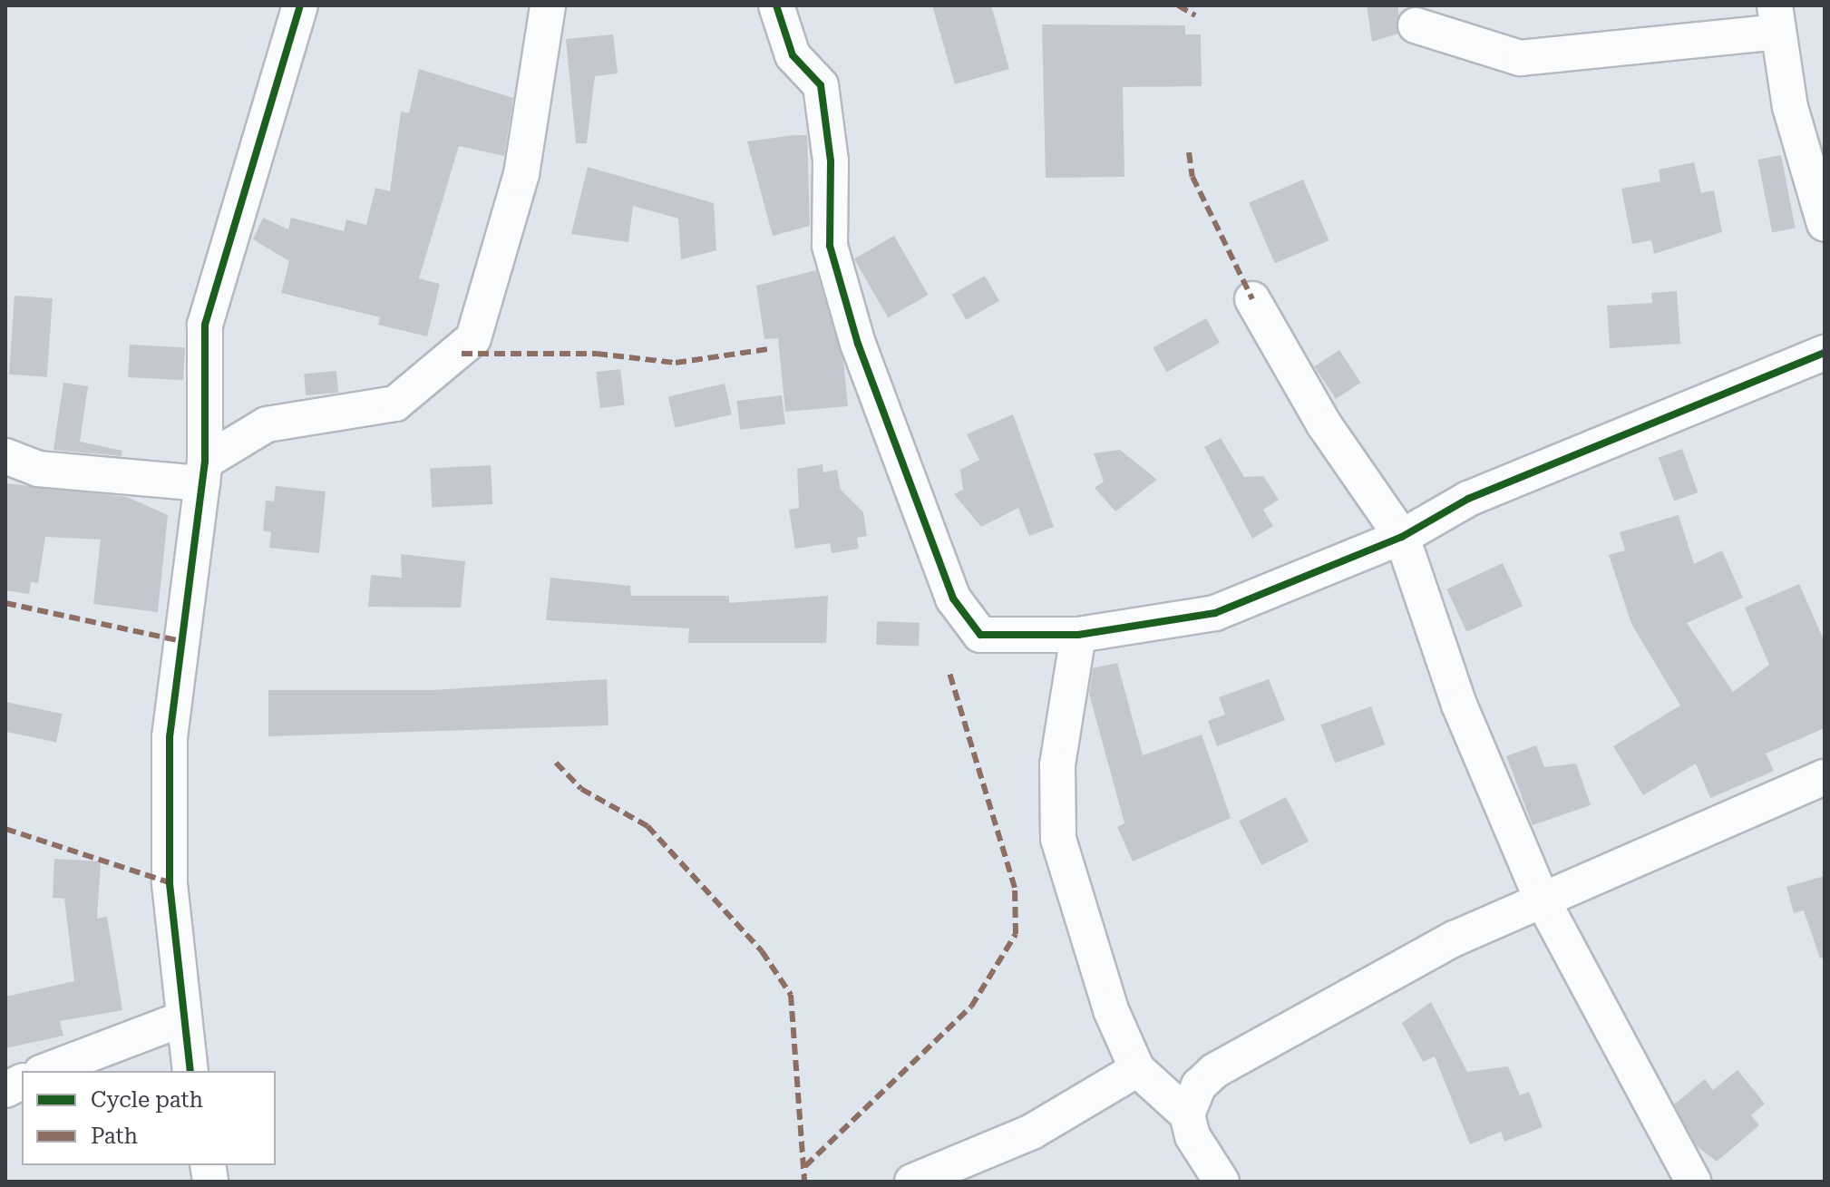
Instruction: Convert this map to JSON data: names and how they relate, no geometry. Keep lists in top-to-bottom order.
{
  "legend": ["Cycle path", "Path"]
}
